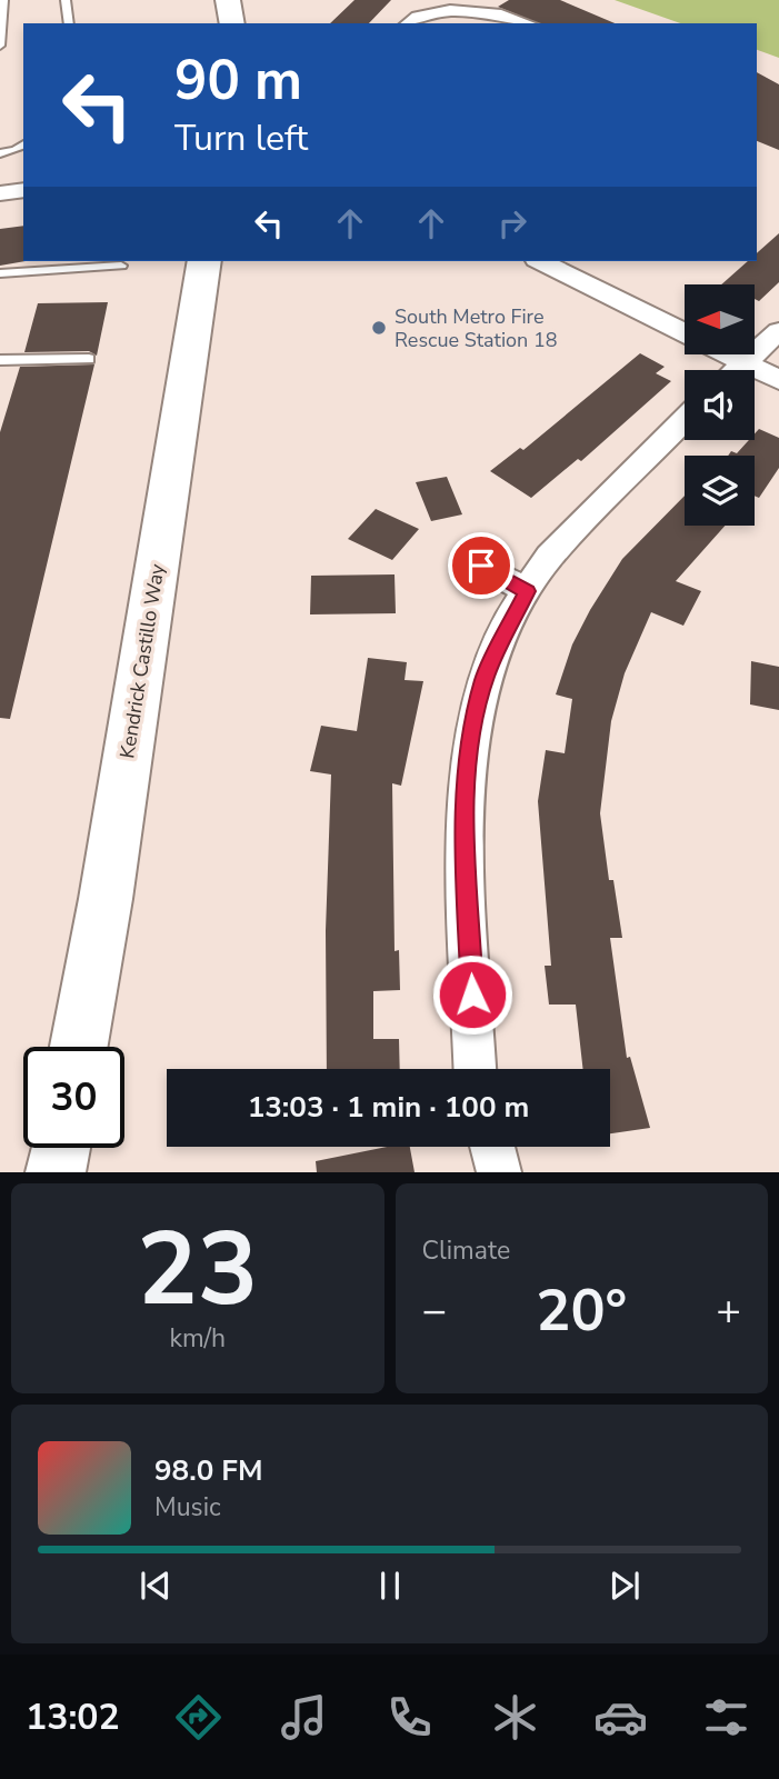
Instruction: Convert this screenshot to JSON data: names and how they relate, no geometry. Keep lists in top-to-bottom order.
{
  "streets": {
    "main road": ["Kendrick Castillo Way"]
  },
  "places": ["South Metro Fire Rescue Station 18"],
  "north": "left",
  "page": {
    "turn": ["90 m", "Turn left"],
    "limit": "30",
    "trip": "13:03 · 1 min · 100 m",
    "tile": [
      ["23", "km/h"],
      "Climate"
    ],
    "heat": ["−", "20°", "+"],
    "song": ["98.0 FM", "Music"],
    "tabs": "13:02"
  }
}
